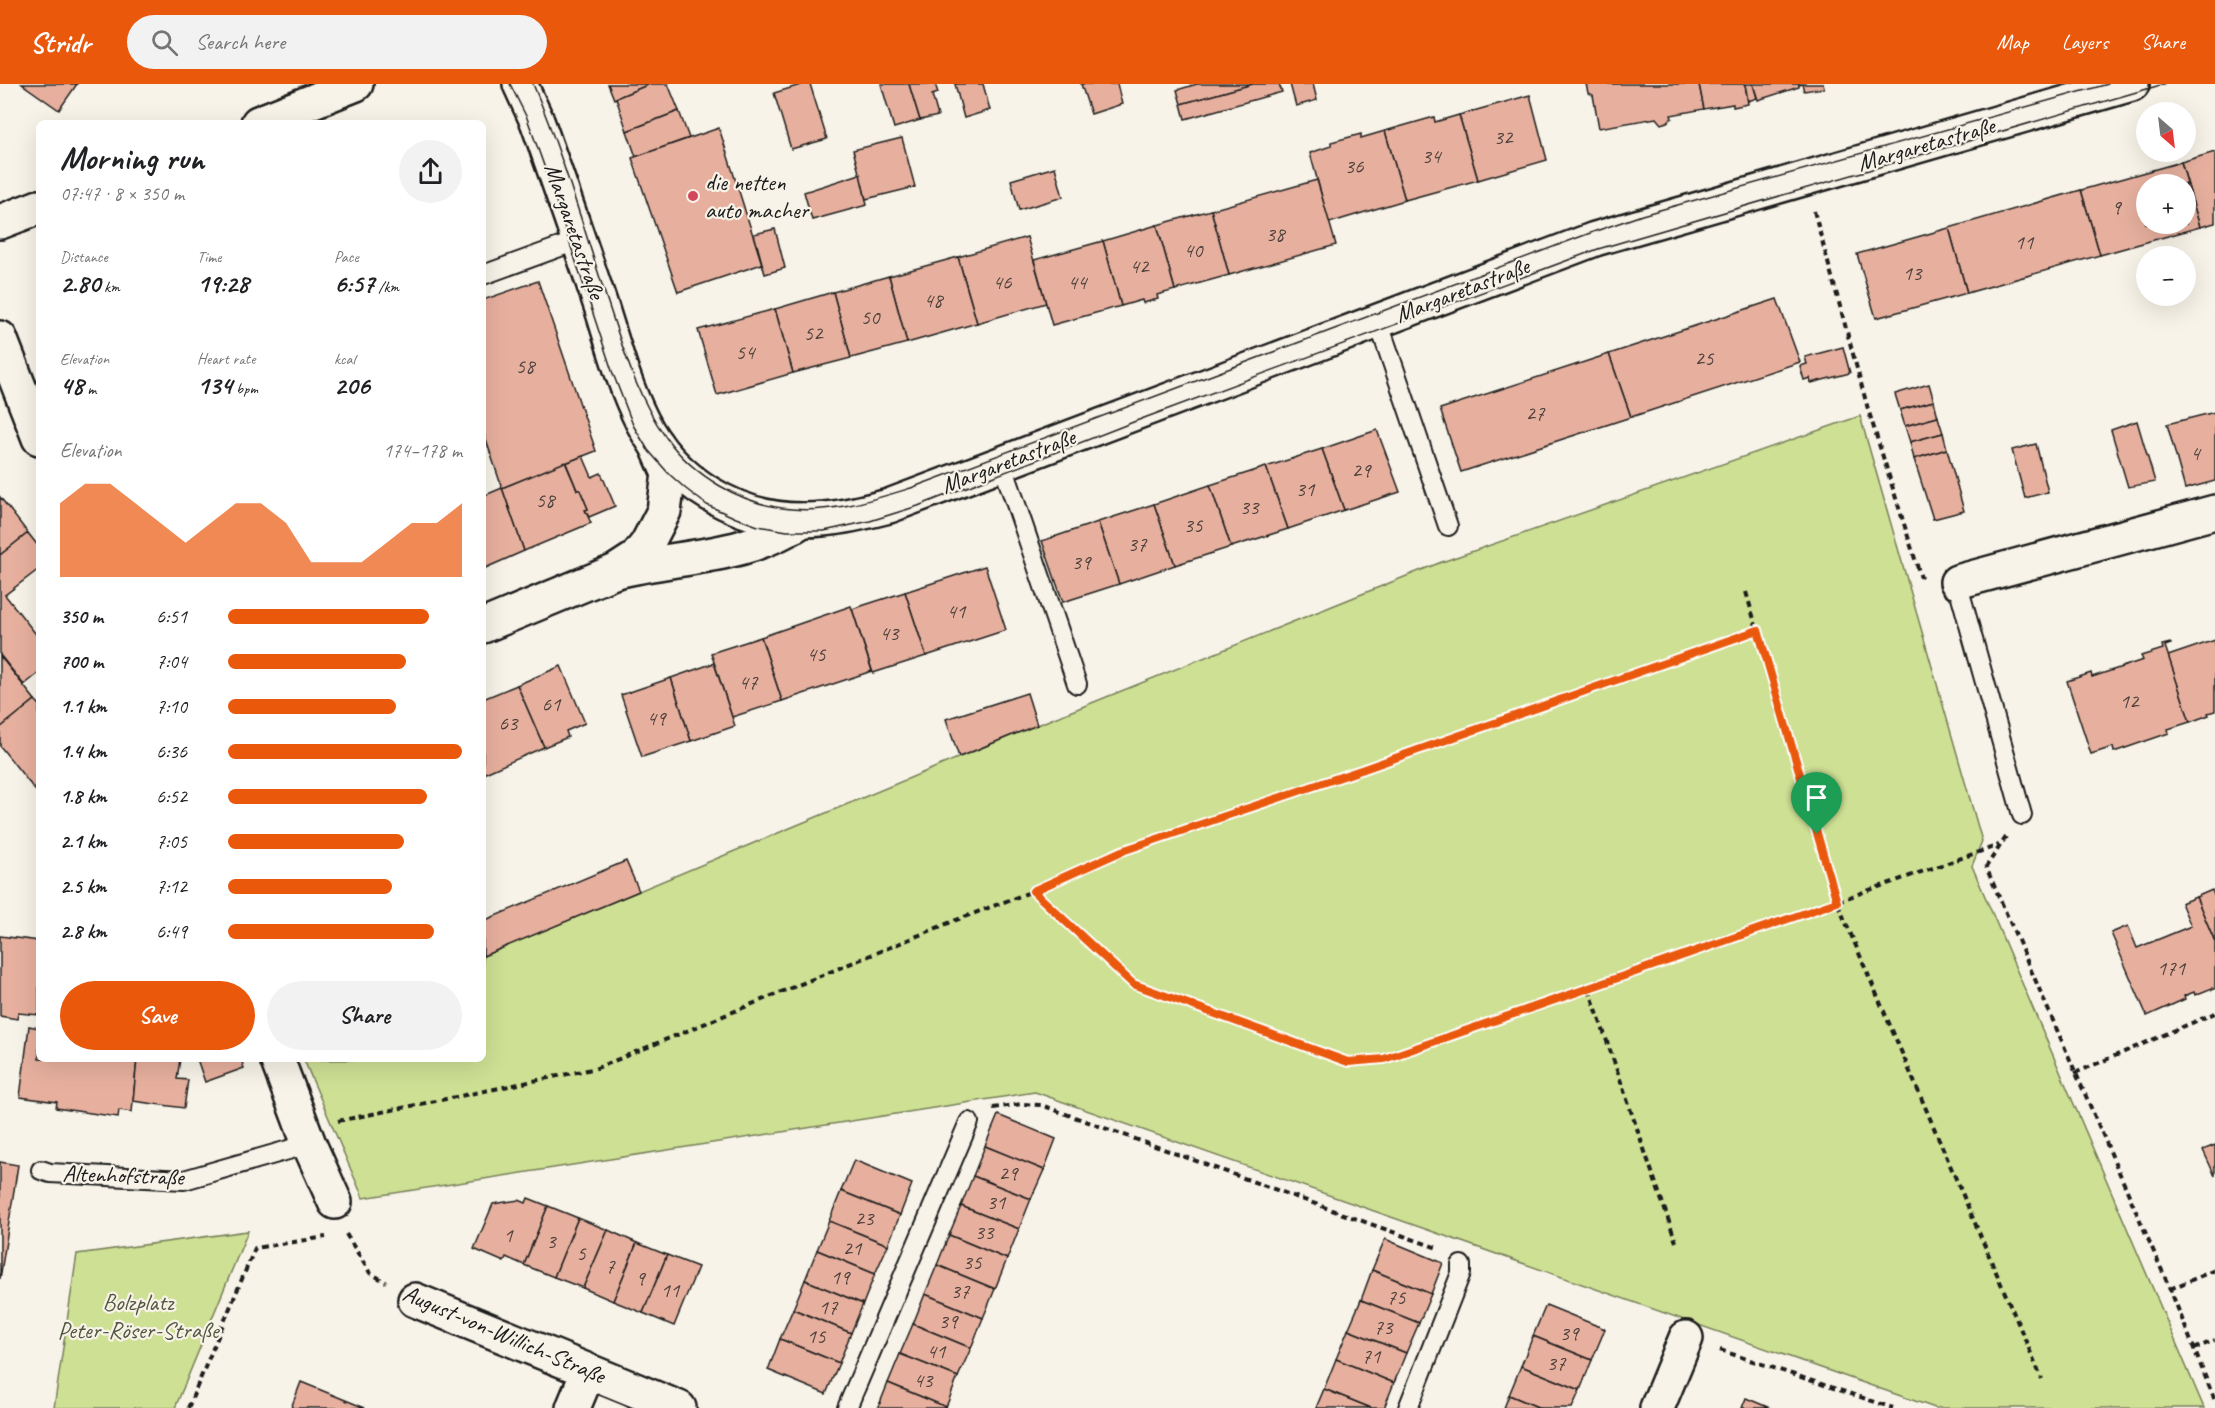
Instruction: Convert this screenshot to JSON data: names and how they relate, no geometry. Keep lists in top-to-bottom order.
{
  "streets": {
    "street": ["Margaretastraße", "August-von-Willich-Straße"],
    "lane": ["Altenhofstraße"]
  },
  "parks": ["Bolzplatz Peter-Röser-Straße"],
  "places": ["die netten auto macher"],
  "house_numbers": [
    "32",
    "34",
    "36",
    "9",
    "38",
    "11",
    "40",
    "42",
    "13",
    "46",
    "44",
    "48",
    "50",
    "52",
    "54",
    "25",
    "58",
    "27",
    "4",
    "29",
    "31",
    "58",
    "33",
    "35",
    "37",
    "39",
    "41",
    "43",
    "45",
    "47",
    "12",
    "61",
    "49",
    "63",
    "171",
    "29",
    "31",
    "23",
    "33",
    "1",
    "3",
    "21",
    "5",
    "35",
    "7",
    "19",
    "9",
    "11",
    "37",
    "75",
    "17",
    "39",
    "73",
    "39",
    "15",
    "41",
    "71",
    "37",
    "43"
  ],
  "north": "bottom right",
  "page": {
    "header": "Stridr",
    "search": "Search here",
    "nav": ["Map", "Layers", "Share"],
    "map_buttons": ["+", "−"],
    "heading": ["Morning run", "07:47 · 8 × 350 m"],
    "stats": [
      ["Distance", "2.80 km"],
      ["Time", "19:28"],
      ["Pace", "6:57 /km"],
      ["Elevation", "48 m"],
      ["Heart rate", "134 bpm"],
      ["kcal", "206"]
    ],
    "chart": ["Elevation", "174–178 m"],
    "list": [
      {
        "name": "350 m",
        "note": "6:51"
      },
      {
        "name": "700 m",
        "note": "7:04"
      },
      {
        "name": "1.1 km",
        "note": "7:10"
      },
      {
        "name": "1.4 km",
        "note": "6:36"
      },
      {
        "name": "1.8 km",
        "note": "6:52"
      },
      {
        "name": "2.1 km",
        "note": "7:05"
      },
      {
        "name": "2.5 km",
        "note": "7:12"
      },
      {
        "name": "2.8 km",
        "note": "6:49"
      }
    ],
    "buttons": ["Save", "Share"]
  }
}
